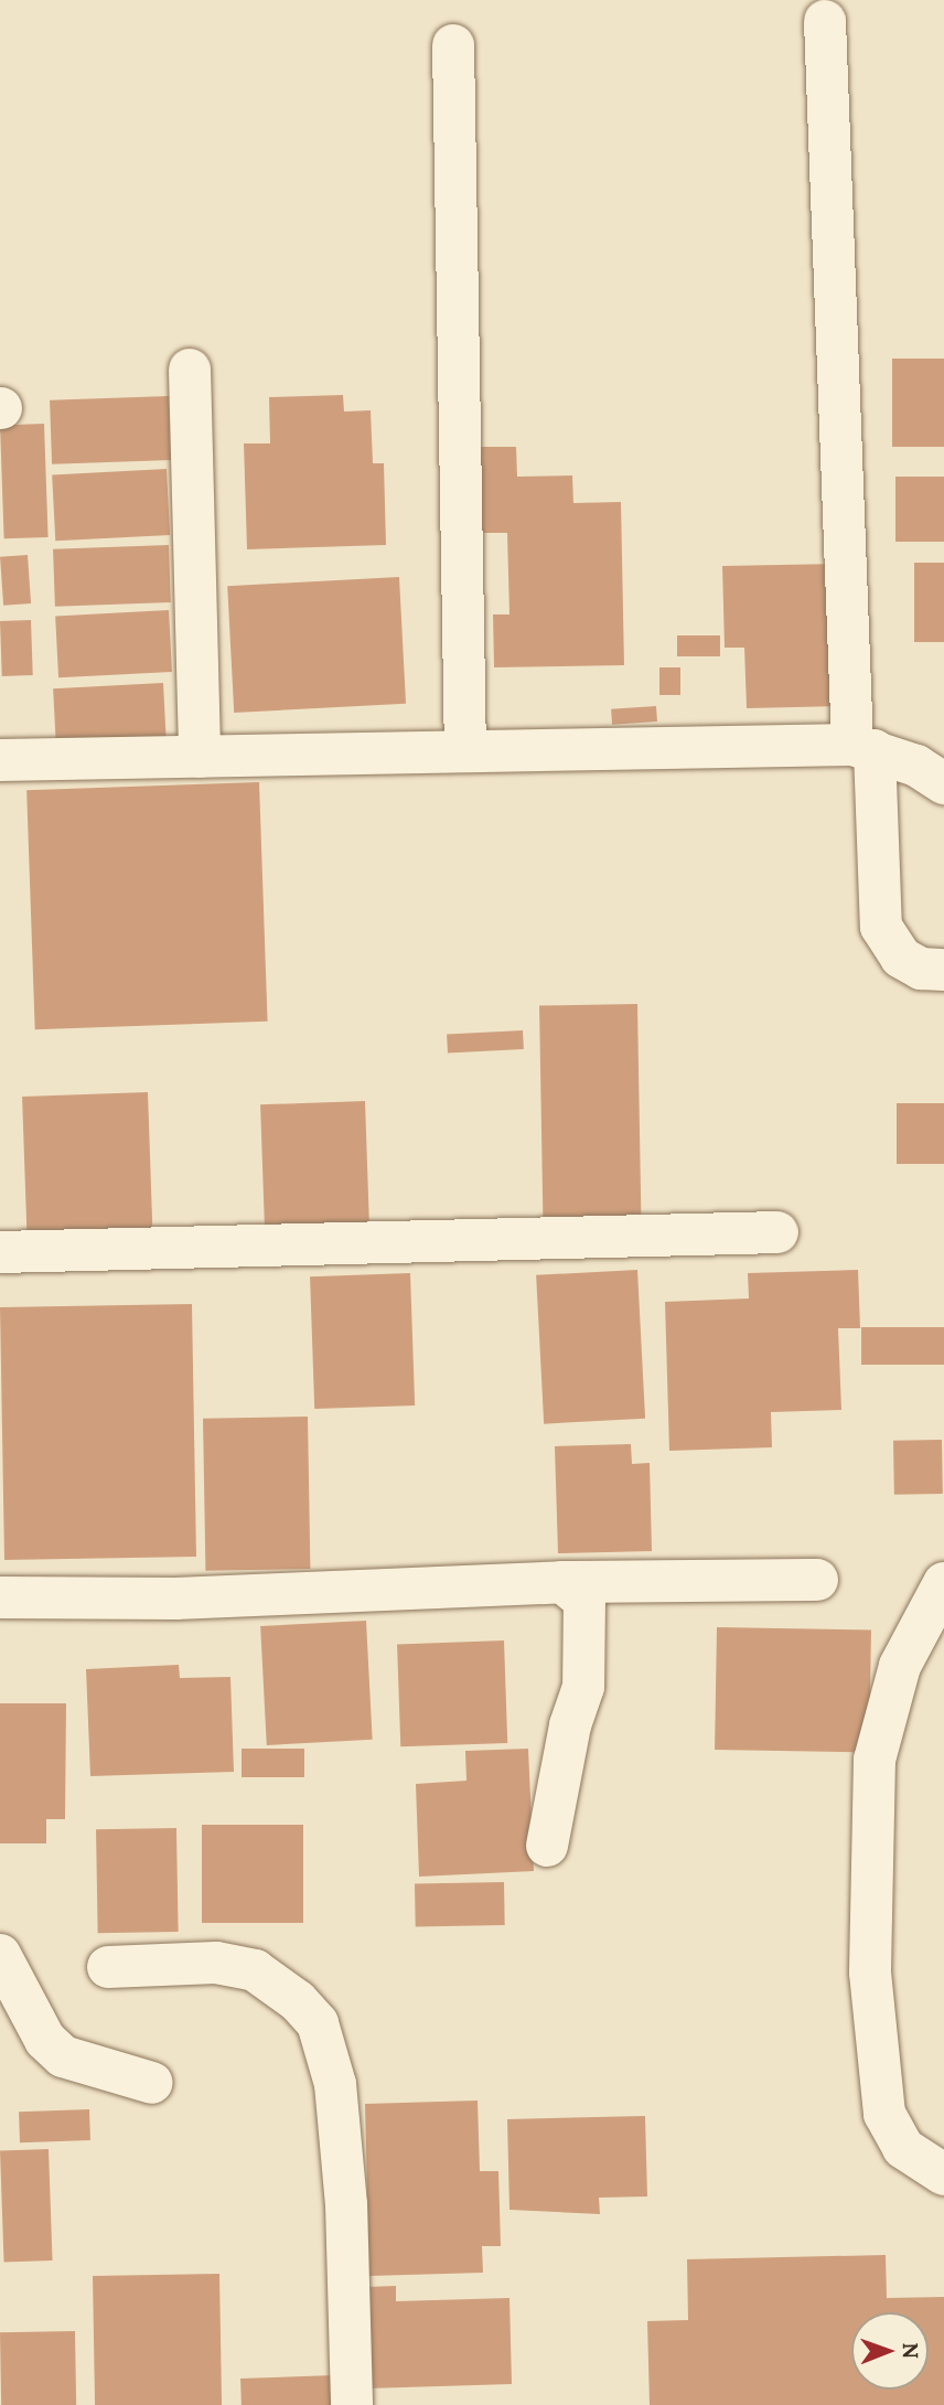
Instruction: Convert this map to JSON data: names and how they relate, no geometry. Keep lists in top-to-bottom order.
{
  "north": "right"
}
